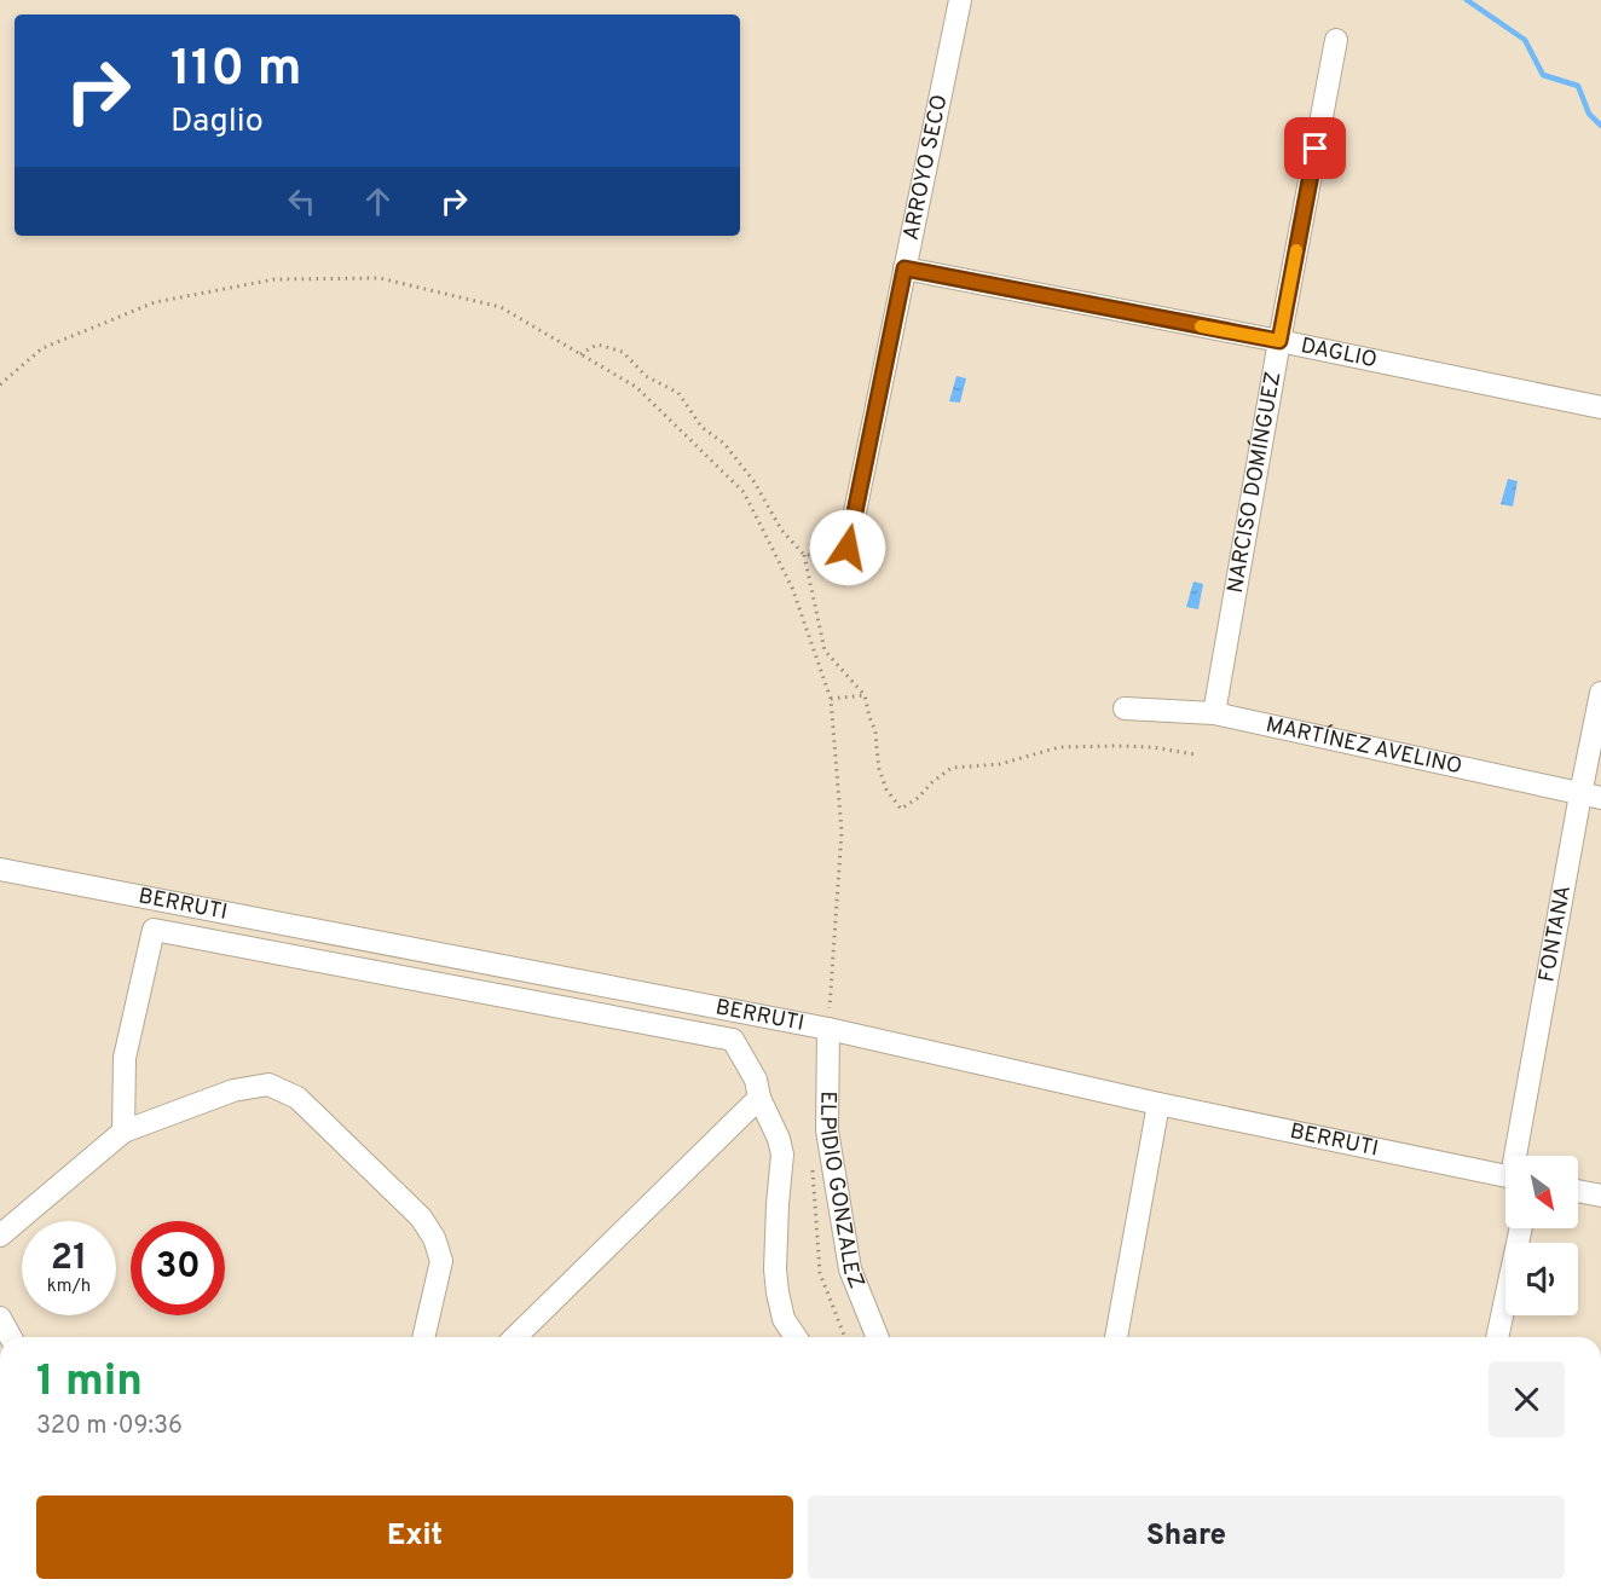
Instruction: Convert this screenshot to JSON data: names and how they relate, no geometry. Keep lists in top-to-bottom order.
{
  "streets": {
    "street": [
      "ARROYO SECO",
      "DAGLIO",
      "NARCISO DOMÍNGUEZ",
      "MARTÍNEZ AVELINO",
      "BERRUTI",
      "FONTANA",
      "ELPIDIO GONZALEZ"
    ]
  },
  "crossings": [
    ["ARROYO SECO", "DAGLIO"],
    ["DAGLIO", "NARCISO DOMÍNGUEZ"],
    ["NARCISO DOMÍNGUEZ", "MARTÍNEZ AVELINO"],
    ["MARTÍNEZ AVELINO", "FONTANA"],
    ["BERRUTI", "ELPIDIO GONZALEZ"]
  ],
  "north": "bottom right",
  "page": {
    "turn": ["110 m", "Daglio"],
    "speed": "21 km/h",
    "limit": "30",
    "heading": ["1 min", "320 m · 09:36"],
    "buttons": ["Exit", "Share"]
  }
}
